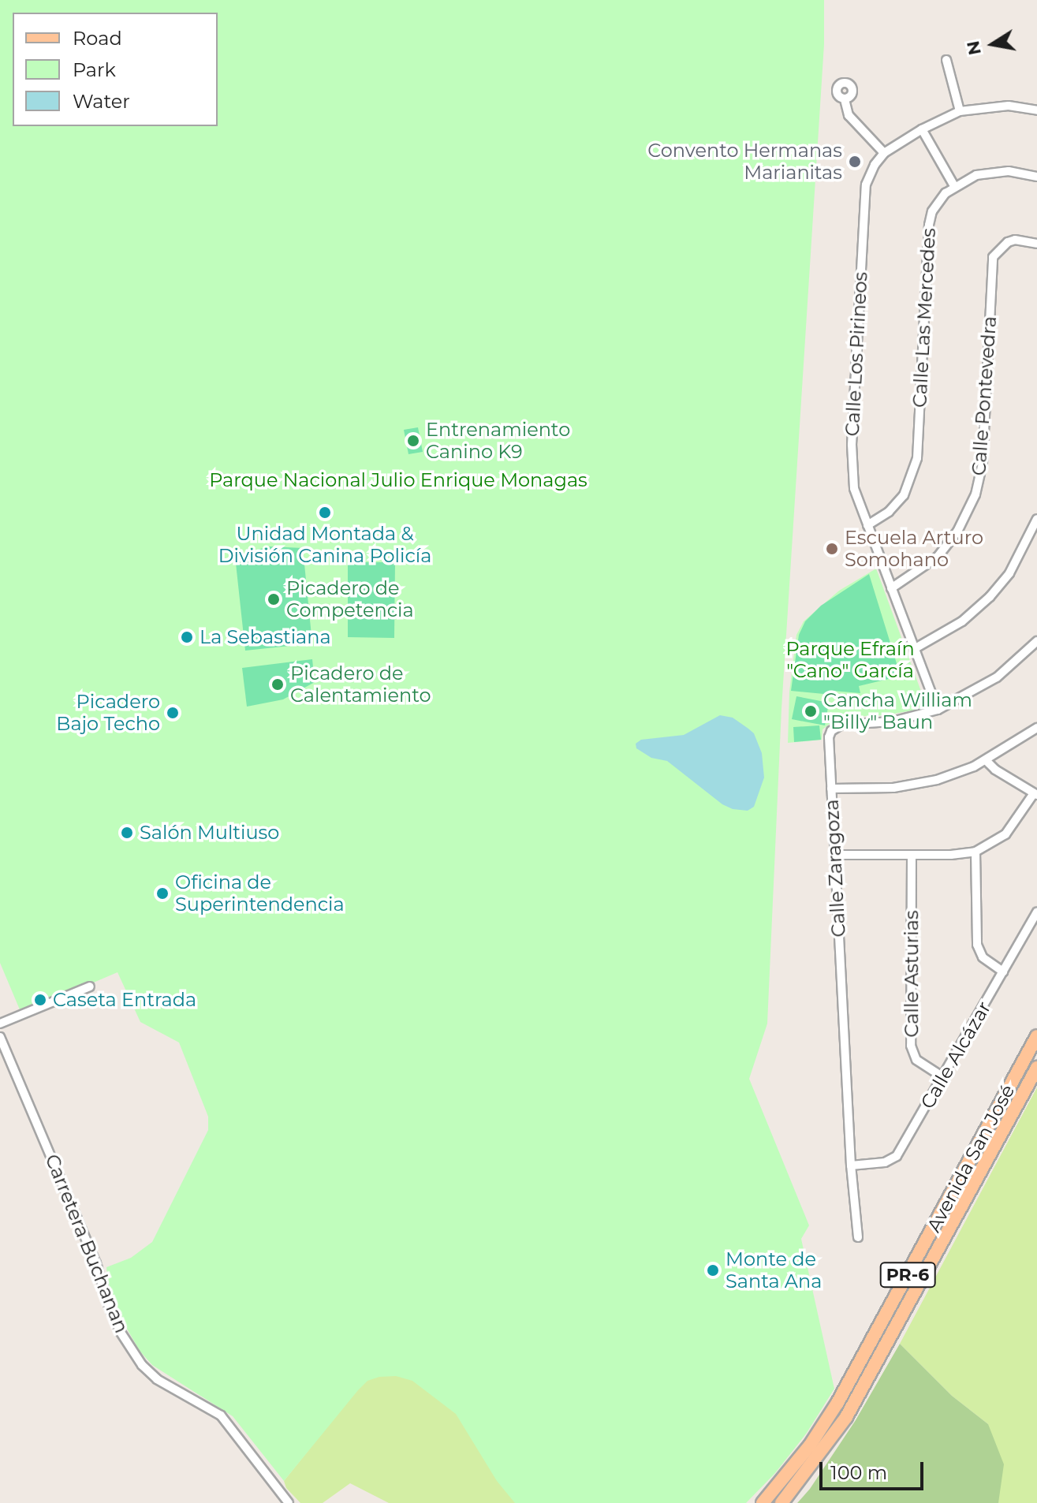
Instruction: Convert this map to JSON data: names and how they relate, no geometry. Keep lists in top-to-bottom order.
{
  "streets": {
    "main road": ["Avenida San José", "PR-6"],
    "street": [
      "Calle Las Mercedes",
      "Calle Los Pirineos",
      "Calle Pontevedra",
      "Calle Zaragoza",
      "Calle Asturias",
      "Calle Alcázar",
      "Carretera Buchanan"
    ]
  },
  "crossings": [
    ["Calle Las Mercedes", "Calle Los Pirineos"],
    ["Calle Los Pirineos", "Calle Pontevedra"],
    ["Calle Los Pirineos", "Calle Zaragoza"],
    ["Calle Zaragoza", "Calle Alcázar"],
    ["Calle Asturias", "Calle Alcázar"]
  ],
  "parks": ["Parque Nacional Julio Enrique Monagas", "Parque Efraín \"Cano\" García"],
  "places": [
    "Convento Hermanas Marianitas",
    "Entrenamiento Canino K9",
    "Unidad Montada & División Canina Policía",
    "Escuela Arturo Somohano",
    "Picadero de Competencia",
    "La Sebastiana",
    "Picadero de Calentamiento",
    "Cancha William \"Billy\" Baun",
    "Picadero Bajo Techo",
    "Salón Multiuso",
    "Oficina de Superintendencia",
    "Caseta Entrada",
    "Monte de Santa Ana"
  ],
  "legend": ["Road", "Park", "Water"],
  "scale_bar": "100 m",
  "north": "left"
}
